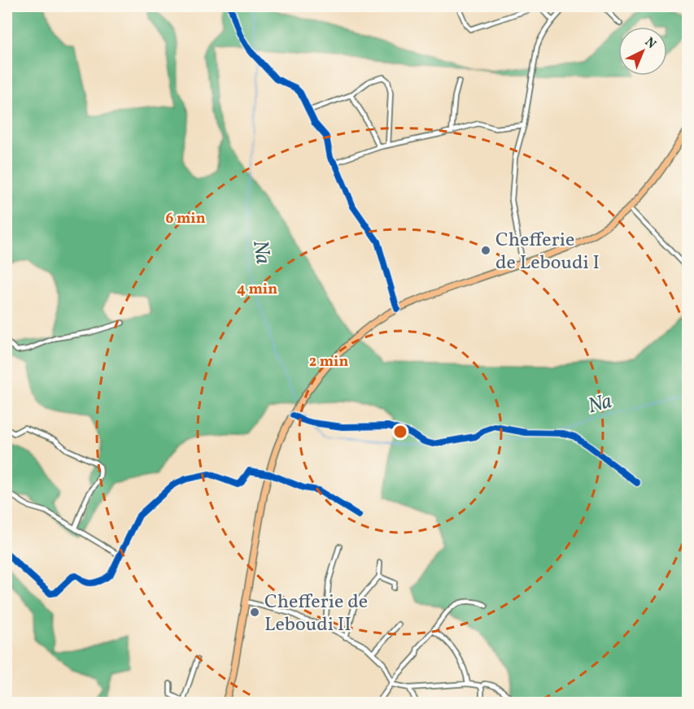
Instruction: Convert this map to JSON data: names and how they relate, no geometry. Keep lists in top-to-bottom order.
{
  "water": ["Na"],
  "places": ["Chefferie de Leboudi I", "Chefferie de Leboudi II"],
  "north": "top right",
  "rings": ["6 min", "4 min", "2 min"]
}
